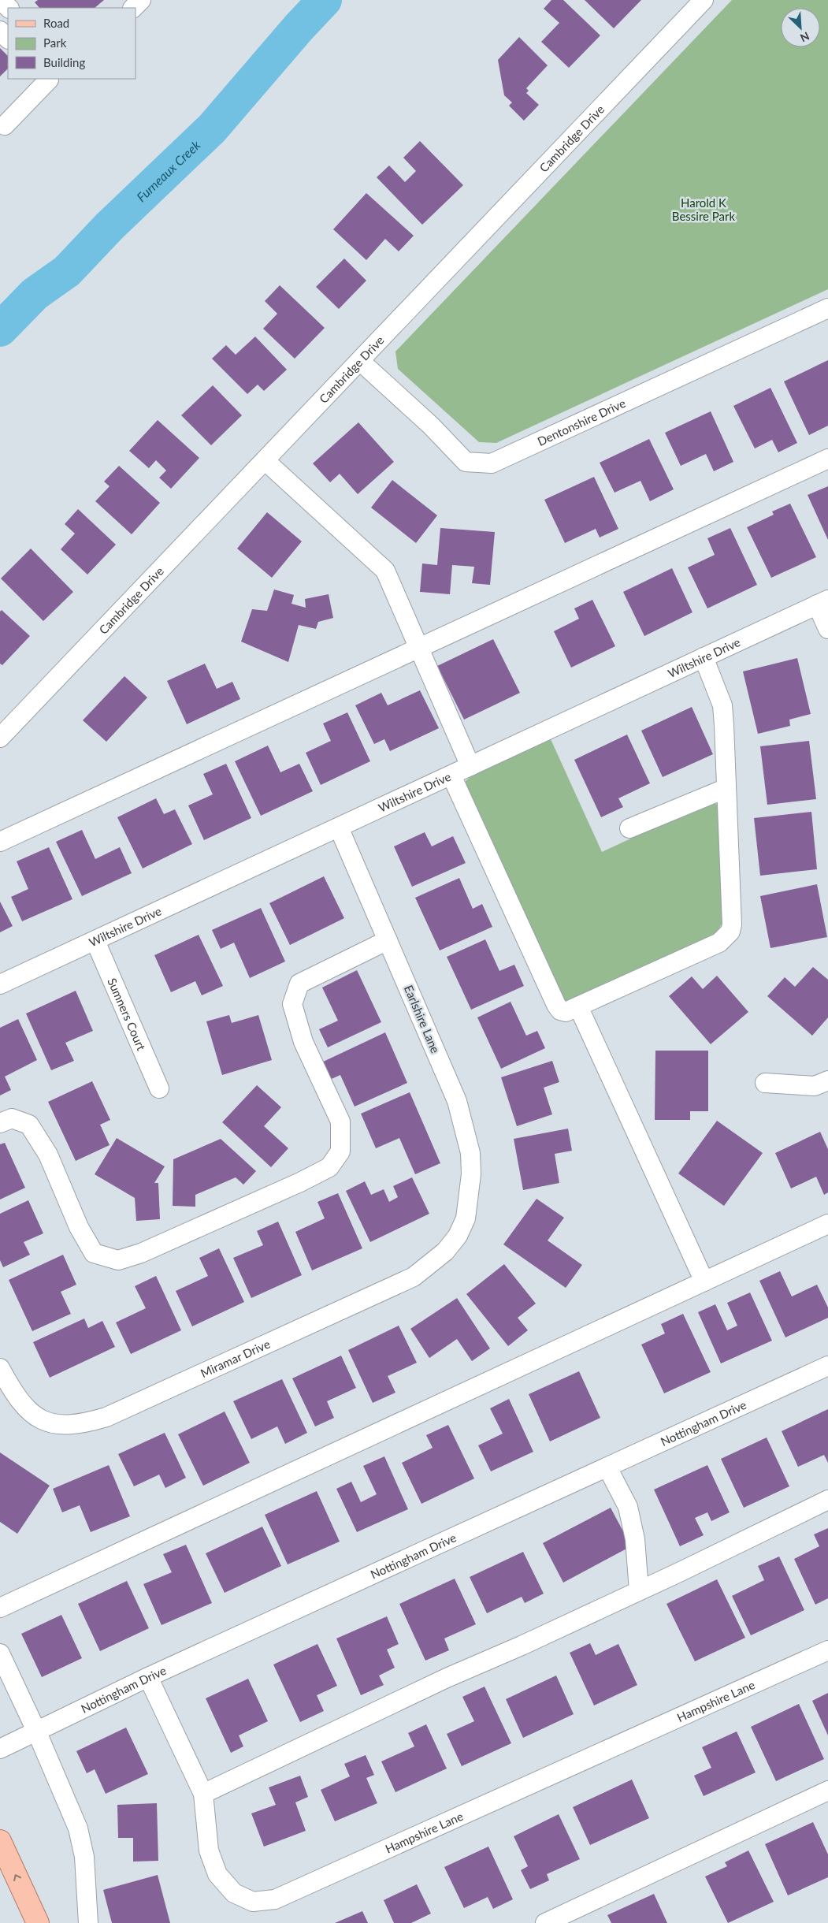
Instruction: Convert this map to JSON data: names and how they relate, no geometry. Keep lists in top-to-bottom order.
{
  "streets": {
    "street": [
      "Cambridge Drive",
      "Dentonshire Drive",
      "Wiltshire Drive",
      "Sumners Court",
      "Earlshire Lane",
      "Miramar Drive",
      "Nottingham Drive",
      "Hampshire Lane"
    ]
  },
  "crossings": [
    ["Cambridge Drive", "Dentonshire Drive"],
    ["Wiltshire Drive", "Sumners Court"],
    ["Wiltshire Drive", "Earlshire Lane"],
    ["Earlshire Lane", "Miramar Drive"],
    ["Nottingham Drive", "Hampshire Lane"]
  ],
  "water": ["Furneaux Creek"],
  "parks": ["Harold K Bessire Park"],
  "legend": ["Road", "Park", "Building"],
  "north": "bottom right"
}
